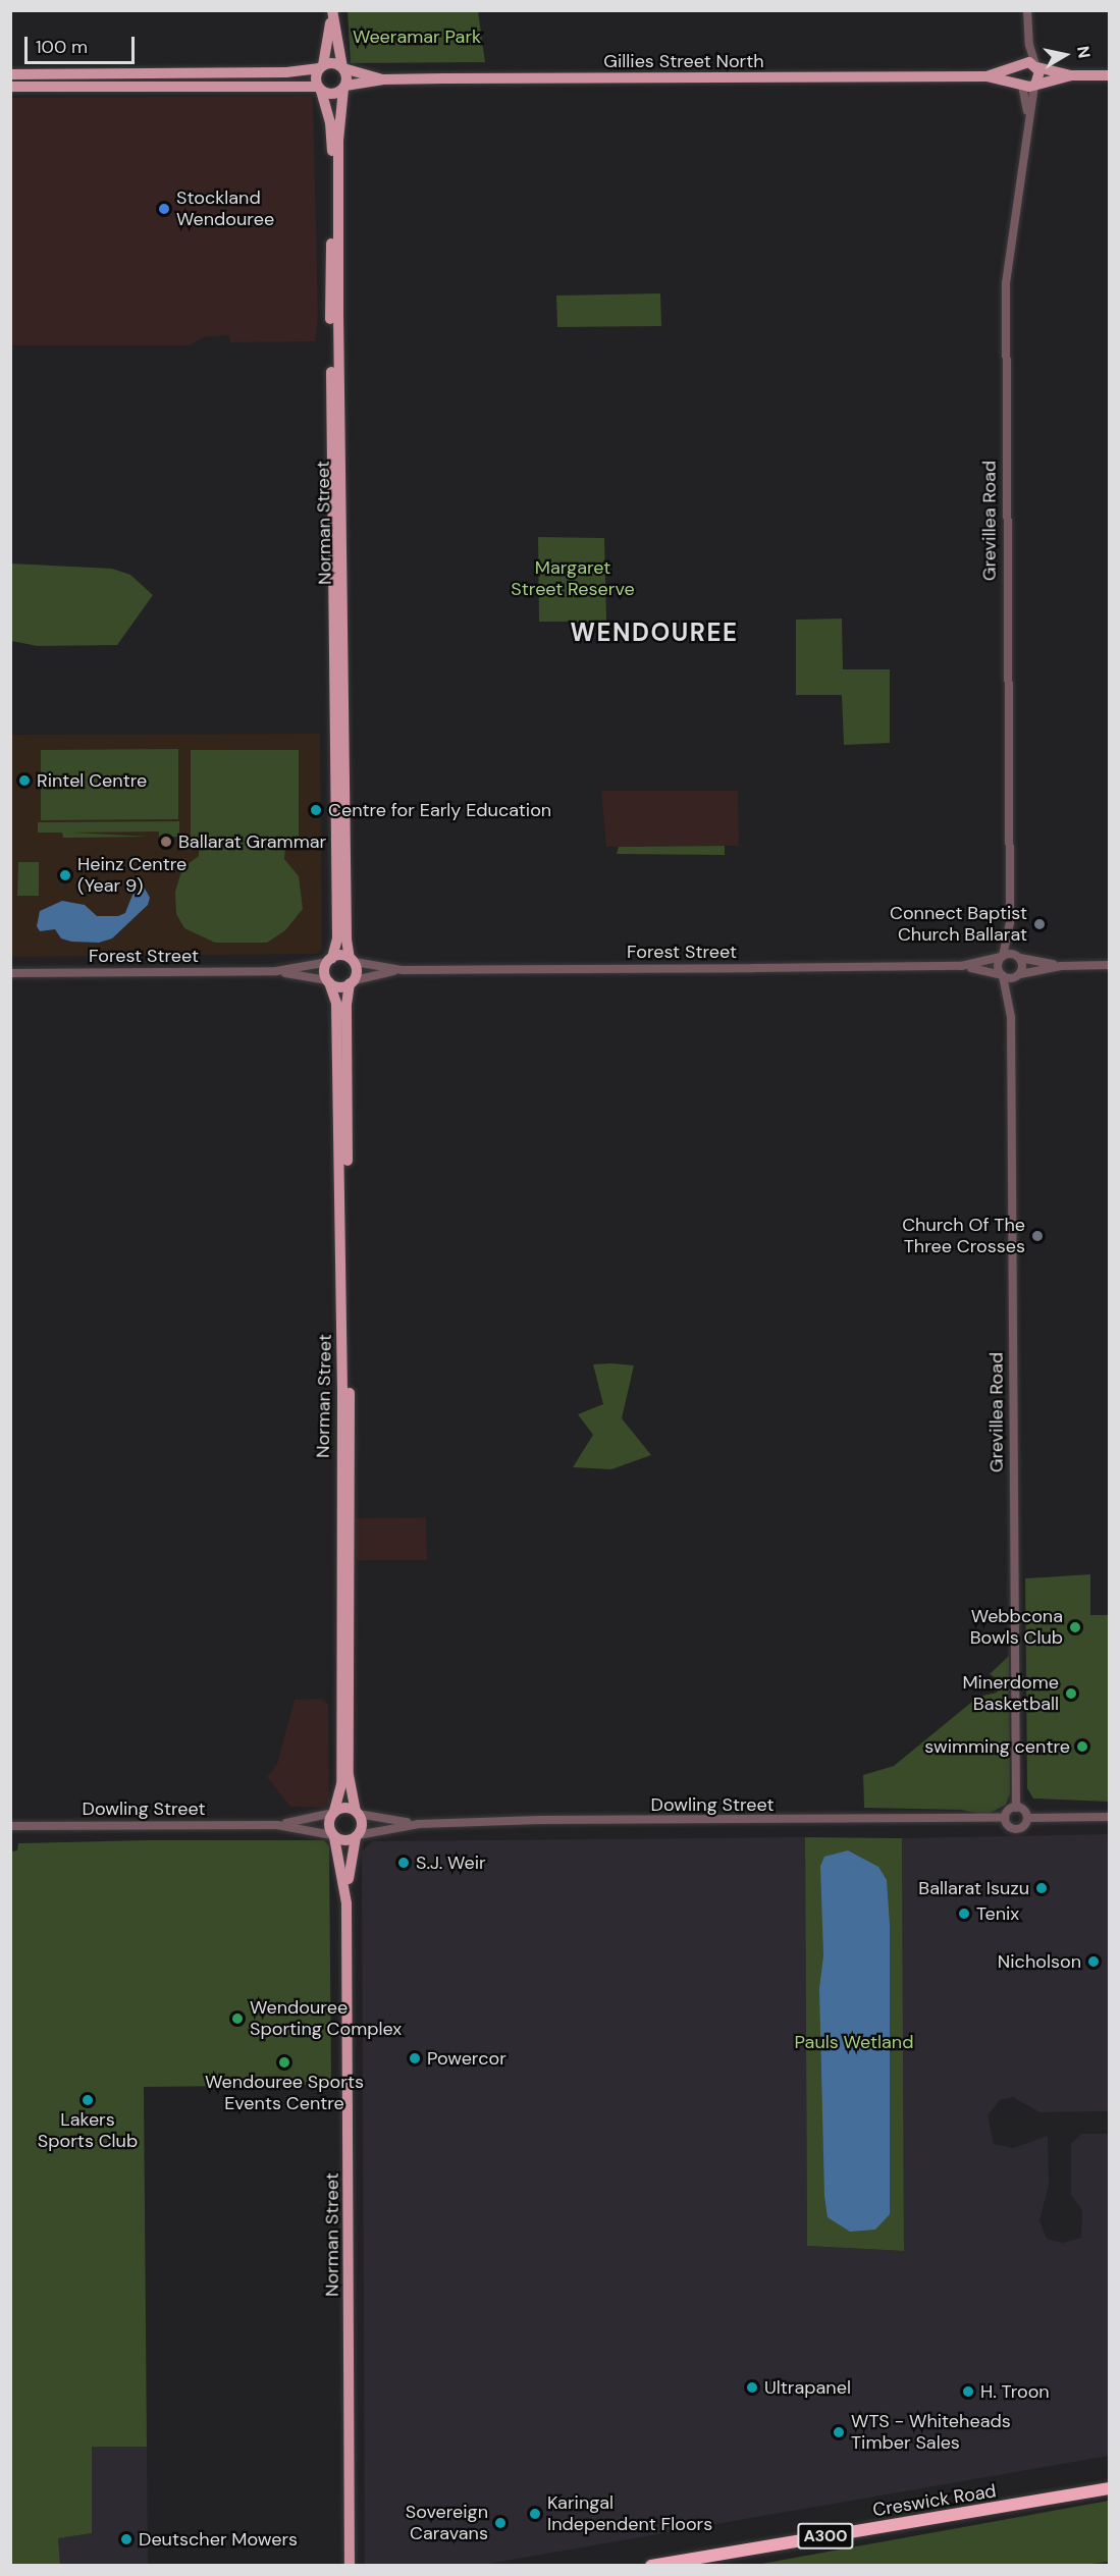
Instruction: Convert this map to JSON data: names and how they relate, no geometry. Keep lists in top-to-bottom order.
{
  "streets": {
    "highway": ["Creswick Road", "A300"],
    "main road": ["Gillies Street North", "Norman Street"],
    "street": ["Grevillea Road", "Forest Street", "Dowling Street"]
  },
  "crossings": [
    ["Gillies Street North", "Grevillea Road"],
    ["Gillies Street North", "Norman Street"],
    ["Grevillea Road", "Forest Street"],
    ["Grevillea Road", "Dowling Street"],
    ["Norman Street", "Forest Street"],
    ["Norman Street", "Dowling Street"]
  ],
  "districts": ["WENDOUREE"],
  "parks": ["Weeramar Park", "Margaret Street Reserve", "Pauls Wetland"],
  "places": [
    "Stockland Wendouree",
    "Rintel Centre",
    "Centre for Early Education",
    "Ballarat Grammar",
    "Heinz Centre (Year 9)",
    "Connect Baptist Church Ballarat",
    "Church Of The Three Crosses",
    "Webbcona Bowls Club",
    "Minerdome Basketball",
    "swimming centre",
    "S.J. Weir",
    "Ballarat Isuzu",
    "Tenix",
    "Nicholson",
    "Wendouree Sporting Complex",
    "Powercor",
    "Wendouree Sports Events Centre",
    "Lakers Sports Club",
    "Ultrapanel",
    "H. Troon",
    "WTS - Whiteheads Timber Sales",
    "Karingal Independent Floors",
    "Sovereign Caravans",
    "Deutscher Mowers"
  ],
  "scale_bar": "100 m",
  "north": "right"
}
